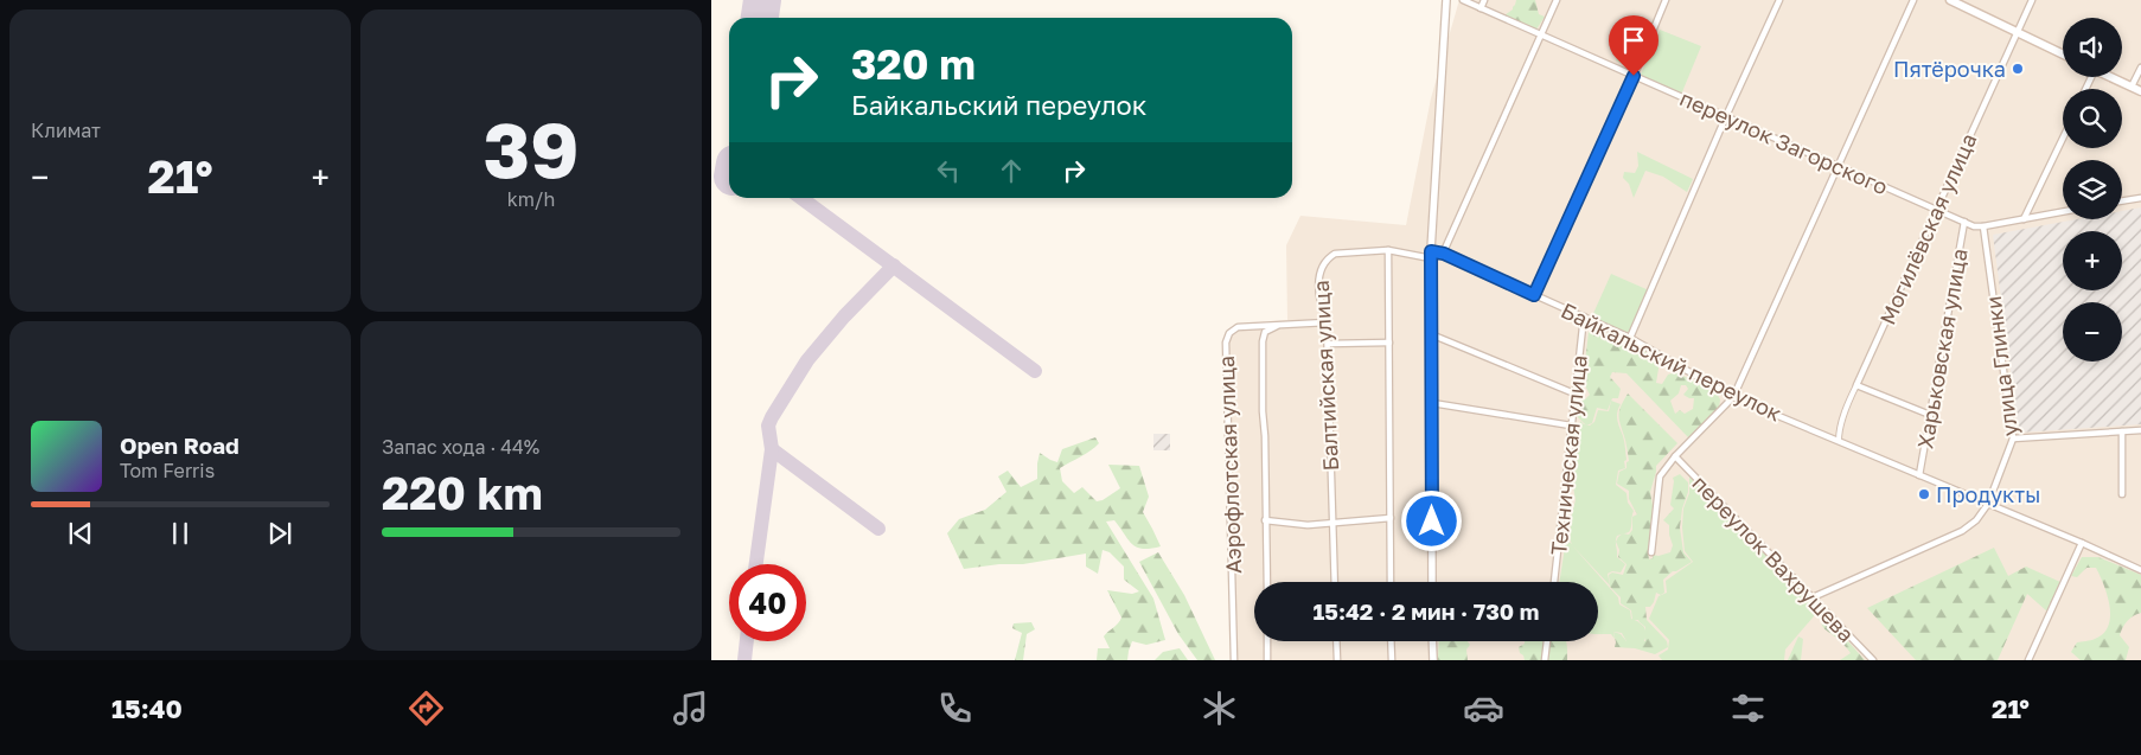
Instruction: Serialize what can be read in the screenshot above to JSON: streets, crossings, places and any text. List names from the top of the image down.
{
  "streets": {
    "street": [
      "переулок Загорского",
      "Могилёвская улица",
      "Харьковская улица",
      "Байкальский переулок",
      "улица Глинки",
      "Балтийская улица",
      "Техническая улица",
      "Аэрофлотская улица",
      "переулок Вахрушева"
    ]
  },
  "crossings": [
    ["переулок Загорского", "Могилёвская улица"],
    ["переулок Загорского", "Харьковская улица"],
    ["переулок Загорского", "улица Глинки"],
    ["Харьковская улица", "Байкальский переулок"],
    ["Байкальский переулок", "улица Глинки"],
    ["Байкальский переулок", "Техническая улица"],
    ["Балтийская улица", "Аэрофлотская улица"]
  ],
  "places": ["Пятёрочка", "Продукты"],
  "page": {
    "tile": [
      "Климат",
      ["39", "km/h"],
      ["Запас хода · 44%", "220 km"]
    ],
    "map_buttons": ["+", "−"],
    "turn": ["320 m", "Байкальский переулок"],
    "heat": ["−", "21°", "+"],
    "song": ["Open Road", "Tom Ferris"],
    "limit": "40",
    "trip": "15:42 · 2 мин · 730 m",
    "tabs": ["15:40", "21°"]
  }
}
